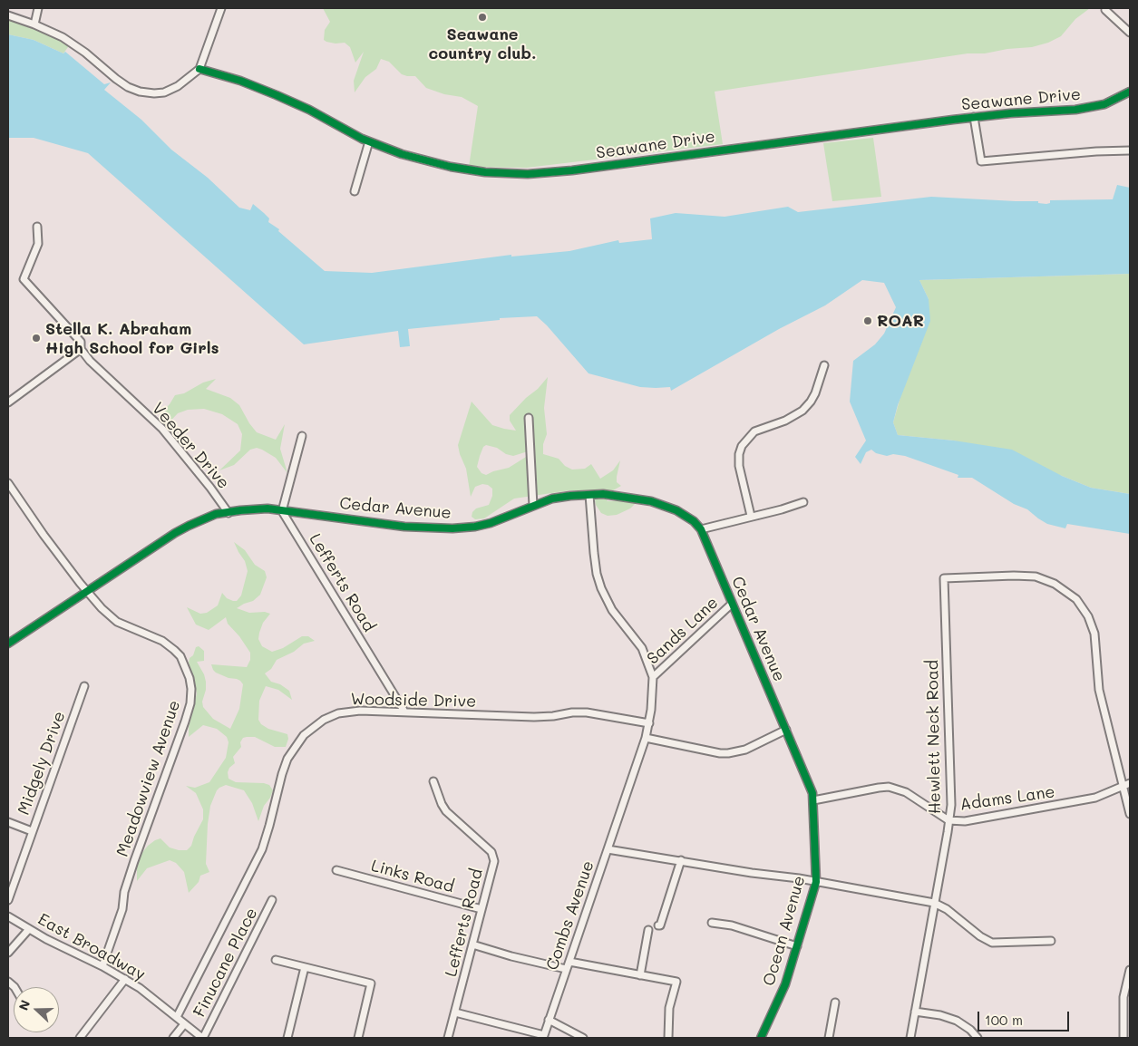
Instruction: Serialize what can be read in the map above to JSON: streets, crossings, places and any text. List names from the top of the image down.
{
  "streets": {
    "street": [
      "Seawane Drive",
      "Veeder Drive",
      "Cedar Avenue",
      "Lefferts Road",
      "Sands Lane",
      "Woodside Drive",
      "Hewlett Neck Road",
      "Midgely Drive",
      "Meadowview Avenue",
      "Adams Lane",
      "Links Road",
      "Combs Avenue",
      "Ocean Avenue",
      "East Broadway",
      "Finucane Place"
    ]
  },
  "crossings": [
    ["Veeder Drive", "Cedar Avenue"],
    ["Cedar Avenue", "Lefferts Road"],
    ["Cedar Avenue", "Sands Lane"],
    ["Cedar Avenue", "Meadowview Avenue"],
    ["Cedar Avenue", "Adams Lane"],
    ["Cedar Avenue", "Ocean Avenue"],
    ["Lefferts Road", "Woodside Drive"],
    ["Lefferts Road", "Links Road"],
    ["Sands Lane", "Combs Avenue"],
    ["Woodside Drive", "Combs Avenue"],
    ["Woodside Drive", "East Broadway"],
    ["Hewlett Neck Road", "Adams Lane"],
    ["Meadowview Avenue", "East Broadway"],
    ["Adams Lane", "Ocean Avenue"],
    ["East Broadway", "Finucane Place"]
  ],
  "places": ["Seawane country club.", "ROAR", "Stella K. Abraham High School for Girls"],
  "scale_bar": "100 m",
  "north": "left"
}
